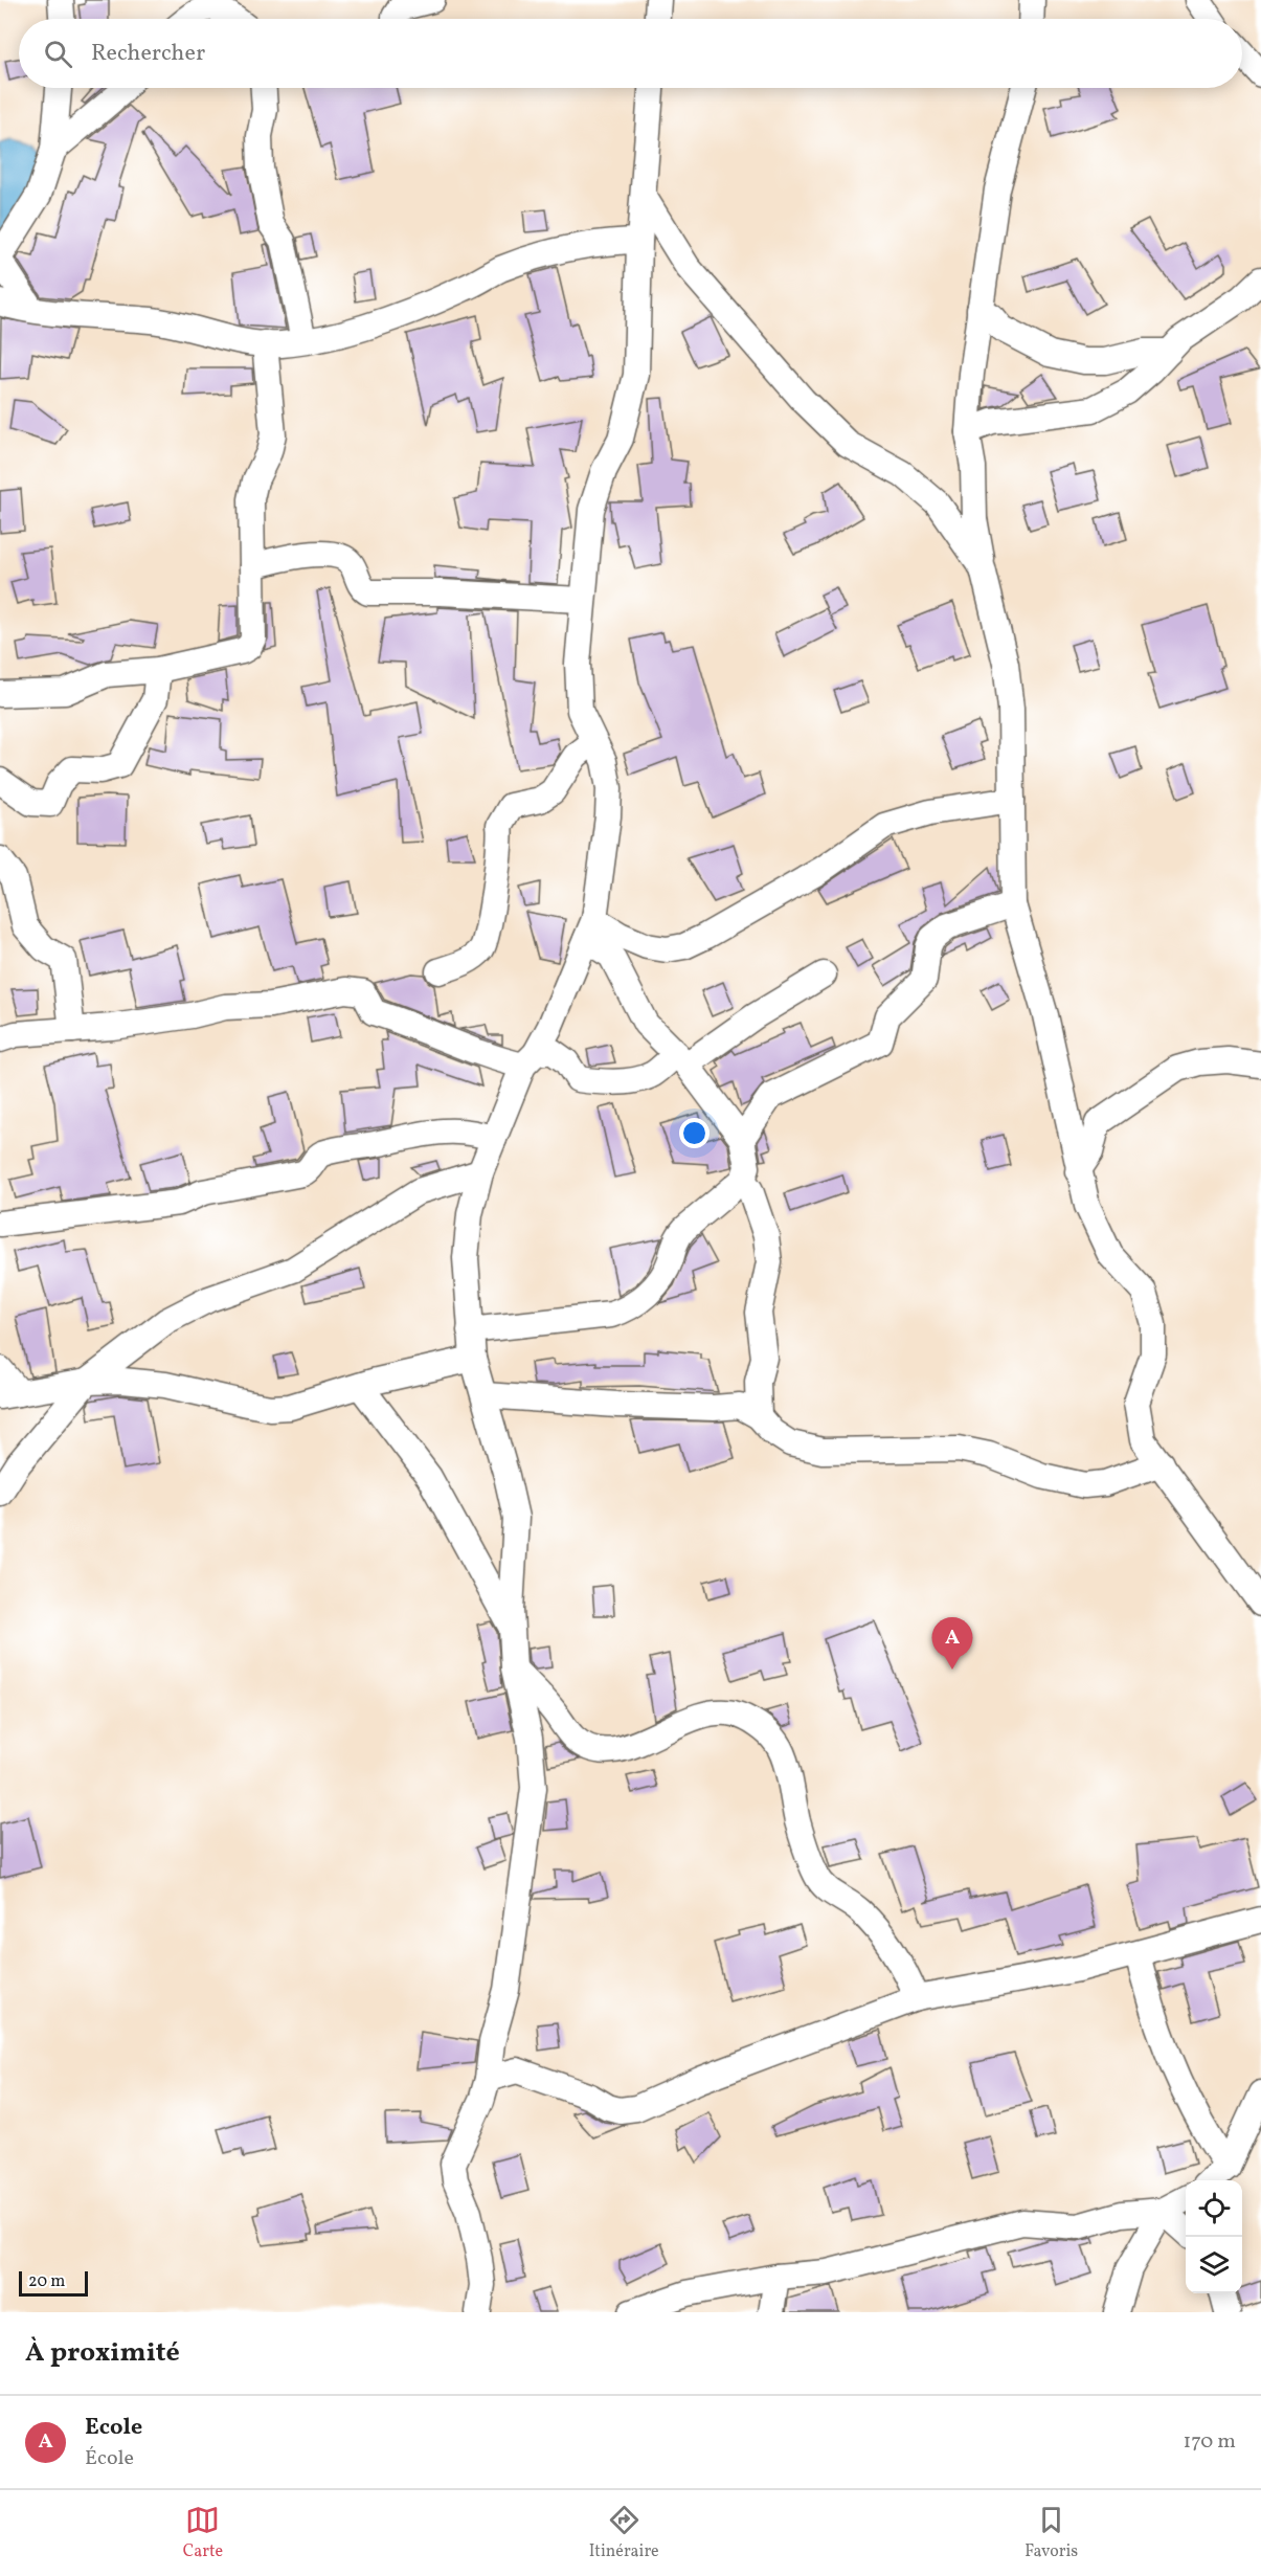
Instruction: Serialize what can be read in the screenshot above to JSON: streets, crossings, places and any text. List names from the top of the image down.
{
  "scale_bar": "20 m",
  "page": {
    "search": "Rechercher",
    "pins": "A",
    "scale": "20 m",
    "heading": "À proximité",
    "list": [
      {
        "mark": "A",
        "name": "Ecole",
        "note": "École",
        "value": "170 m"
      }
    ],
    "nav": ["Carte", "Itinéraire", "Favoris"]
  }
}
